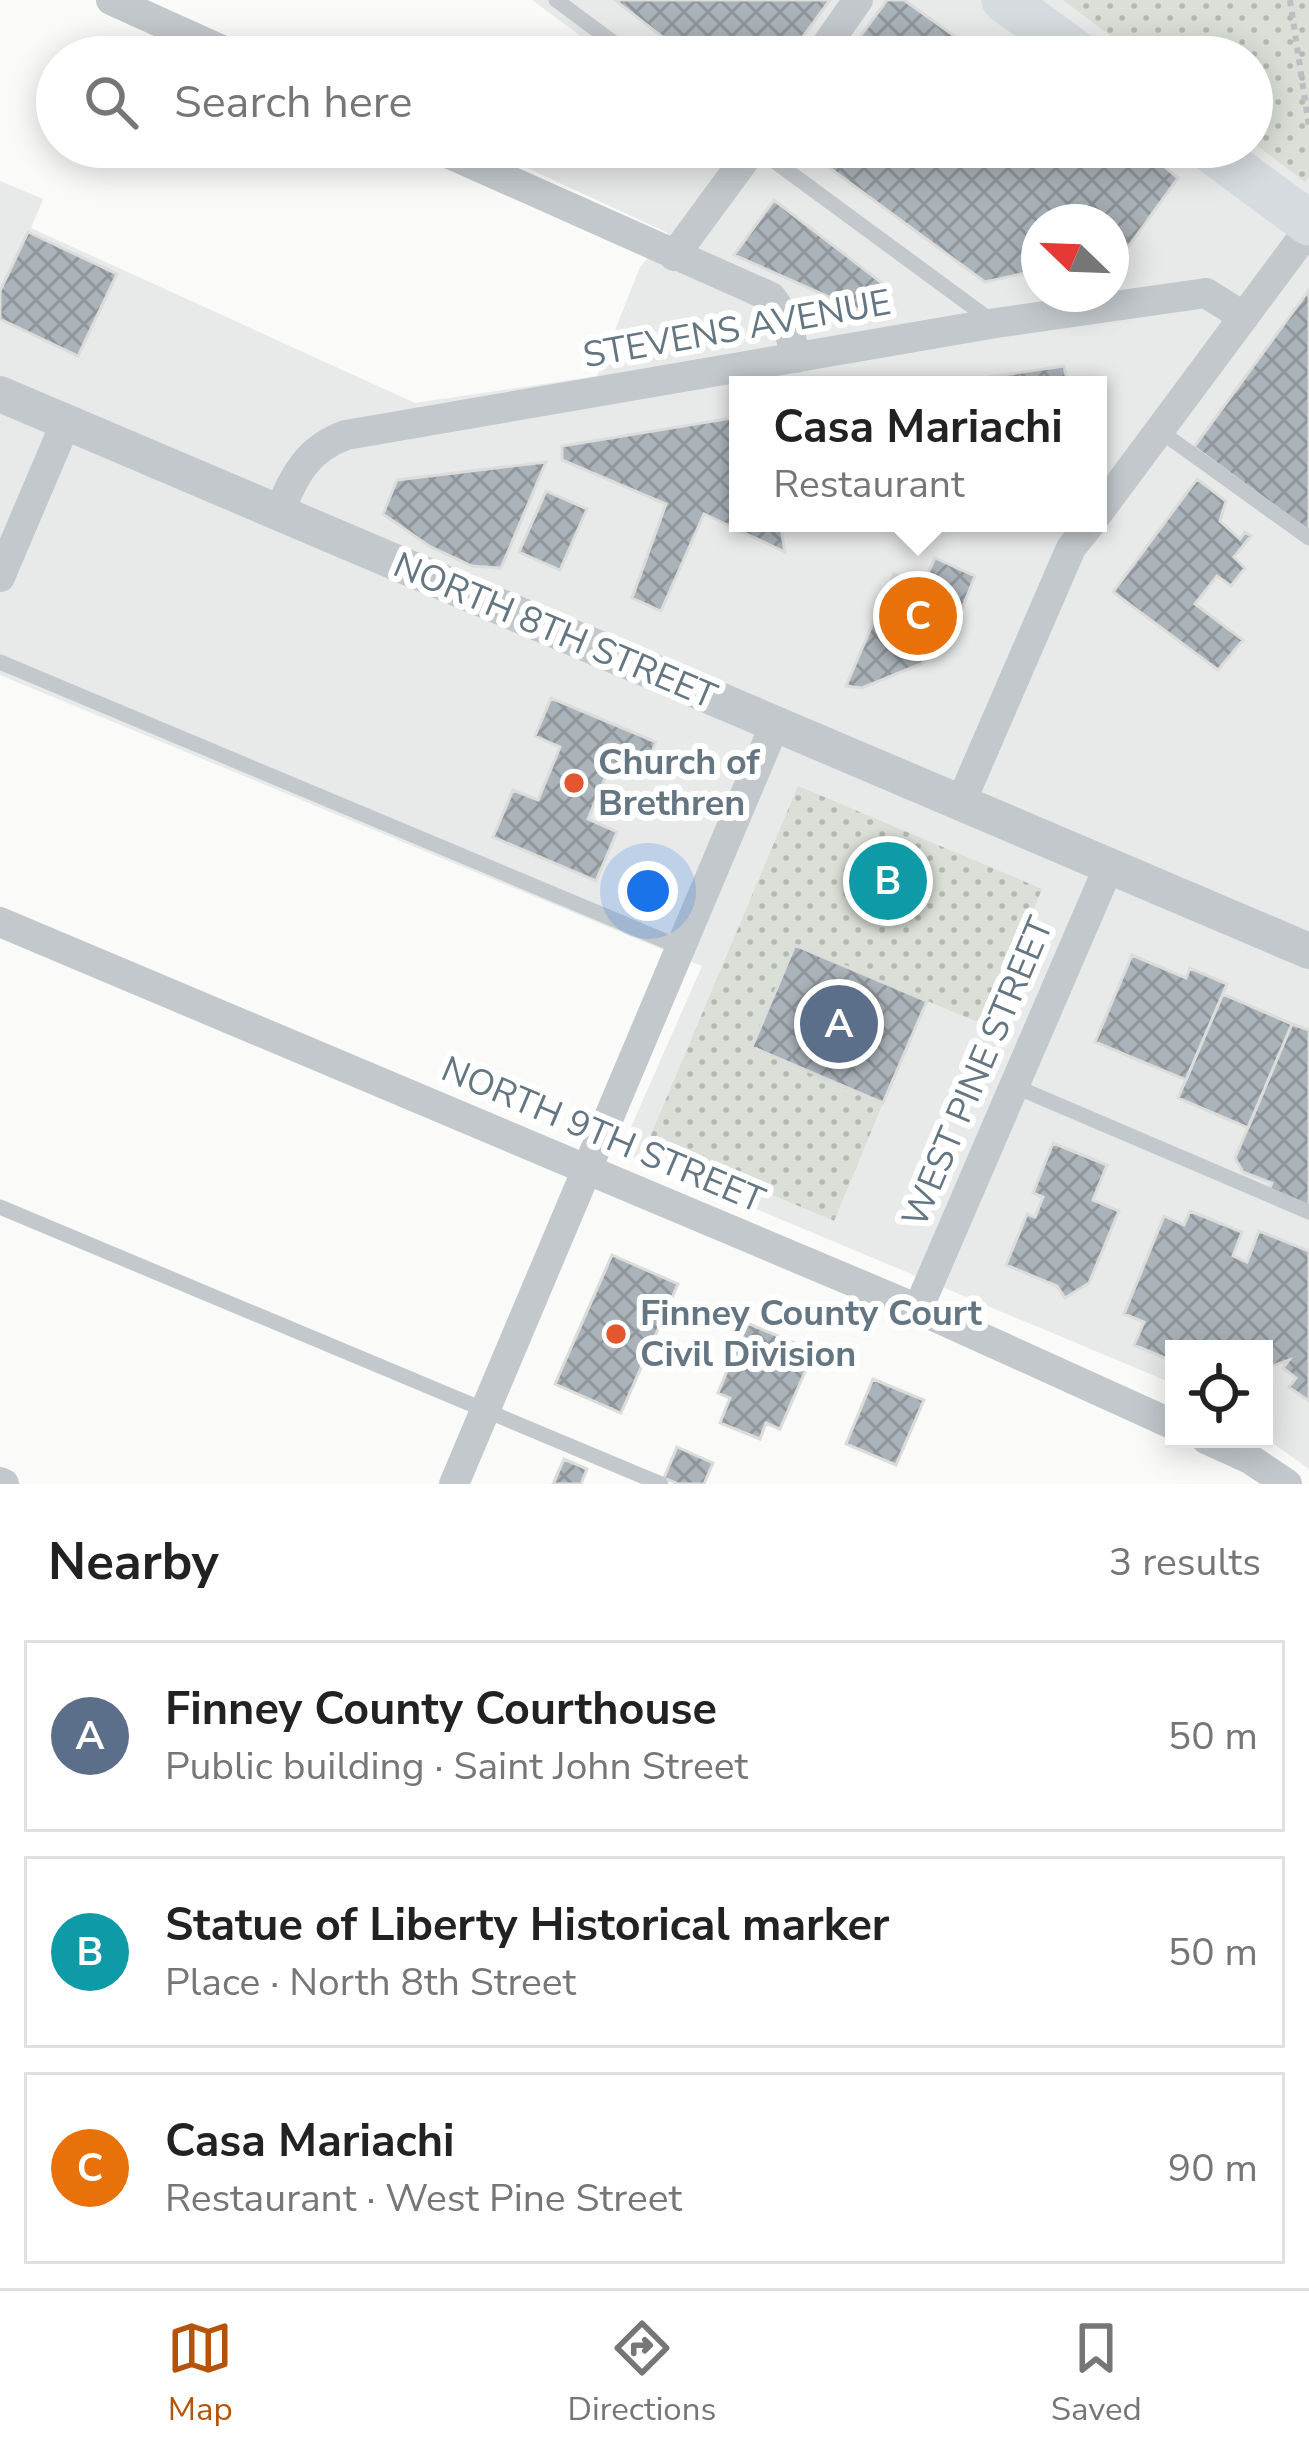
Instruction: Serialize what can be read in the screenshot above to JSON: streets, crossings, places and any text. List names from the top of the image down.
{
  "streets": {
    "street": [
      "STEVENS AVENUE",
      "NORTH 8TH STREET",
      "WEST PINE STREET",
      "NORTH 9TH STREET"
    ]
  },
  "crossings": [
    ["STEVENS AVENUE", "NORTH 8TH STREET"],
    ["NORTH 8TH STREET", "WEST PINE STREET"],
    ["WEST PINE STREET", "NORTH 9TH STREET"]
  ],
  "places": ["Church of Brethren", "Finney County Court Civil Division"],
  "north": "top left",
  "page": {
    "search": "Search here",
    "popup": ["Casa Mariachi", "Restaurant"],
    "pins": ["C", "B", "A"],
    "heading": ["Nearby", "3 results"],
    "list": [
      {
        "mark": "A",
        "name": "Finney County Courthouse",
        "note": "Public building · Saint John Street",
        "value": "50 m"
      },
      {
        "mark": "B",
        "name": "Statue of Liberty Historical marker",
        "note": "Place · North 8th Street",
        "value": "50 m"
      },
      {
        "mark": "C",
        "name": "Casa Mariachi",
        "note": "Restaurant · West Pine Street",
        "value": "90 m"
      }
    ],
    "nav": ["Map", "Directions", "Saved"]
  }
}
